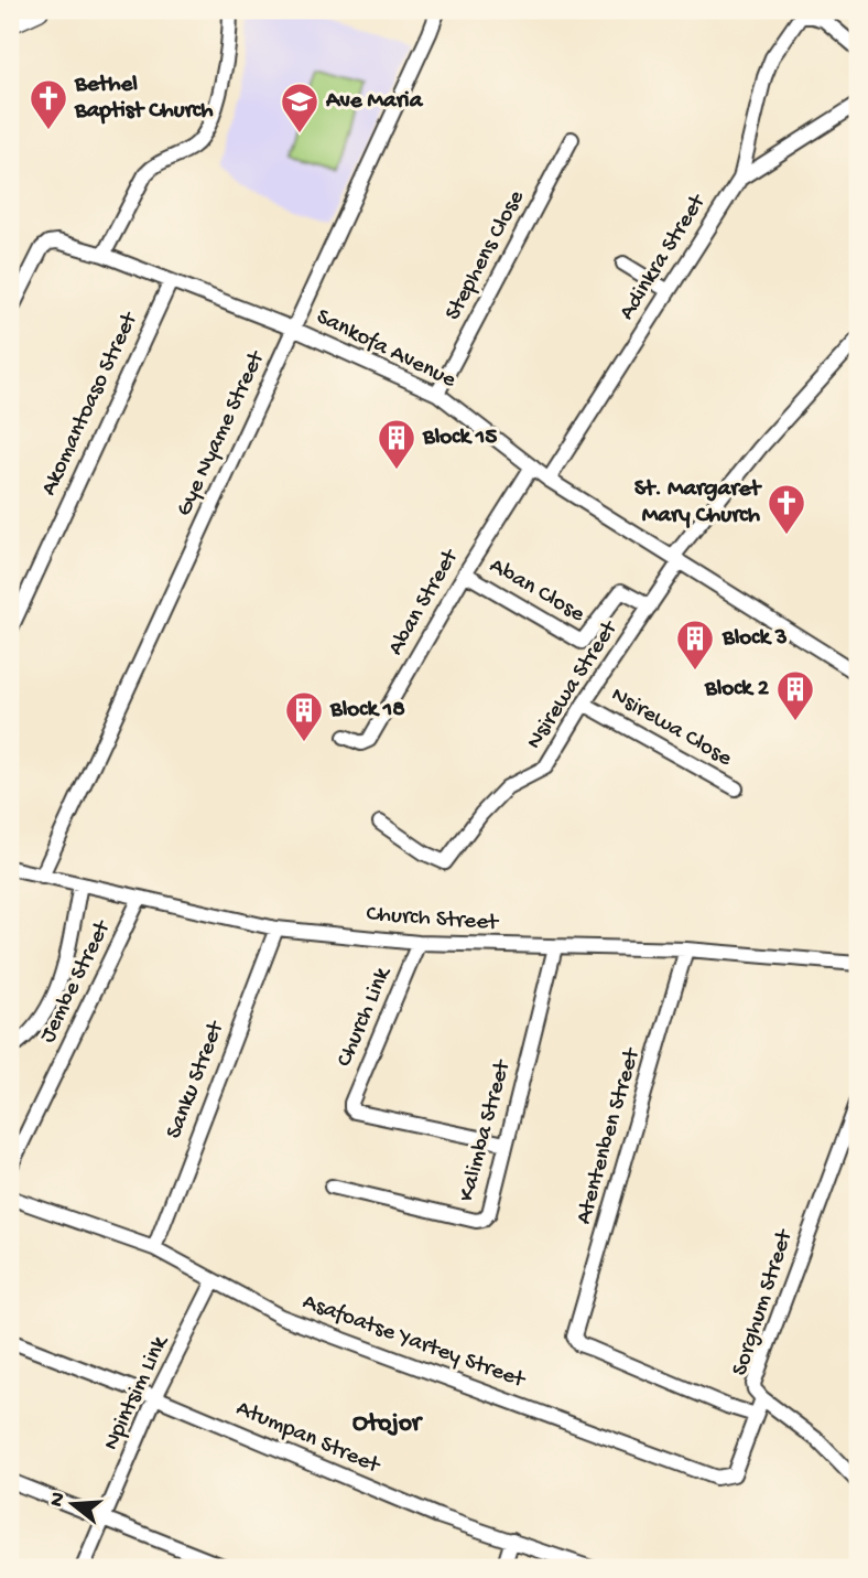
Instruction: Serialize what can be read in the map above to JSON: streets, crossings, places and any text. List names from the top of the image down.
{
  "streets": {
    "street": [
      "Stephens Close",
      "Adinkra Street",
      "Sankofa Avenue",
      "Akomantoaso Street",
      "Gye Nyame Street",
      "Aban Close",
      "Aban Street",
      "Nsirewa Street",
      "Nsirewa Close",
      "Church Street",
      "Jembe Street",
      "Church Link",
      "Sanku Street",
      "Kalimba Street",
      "Atentenben Street",
      "Sorghum Street",
      "Asafoatse Yartey Street",
      "Npintsim Link",
      "Atumpan Street"
    ]
  },
  "crossings": [
    ["Stephens Close", "Sankofa Avenue"],
    ["Adinkra Street", "Sankofa Avenue"],
    ["Sankofa Avenue", "Akomantoaso Street"],
    ["Sankofa Avenue", "Gye Nyame Street"],
    ["Sankofa Avenue", "Aban Street"],
    ["Sankofa Avenue", "Nsirewa Street"],
    ["Gye Nyame Street", "Church Street"],
    ["Aban Close", "Aban Street"],
    ["Aban Close", "Nsirewa Street"],
    ["Nsirewa Street", "Nsirewa Close"],
    ["Church Street", "Jembe Street"],
    ["Church Street", "Church Link"],
    ["Church Street", "Sanku Street"],
    ["Church Street", "Kalimba Street"],
    ["Church Street", "Atentenben Street"],
    ["Church Link", "Kalimba Street"],
    ["Sanku Street", "Asafoatse Yartey Street"],
    ["Atentenben Street", "Asafoatse Yartey Street"],
    ["Sorghum Street", "Asafoatse Yartey Street"],
    ["Asafoatse Yartey Street", "Npintsim Link"],
    ["Npintsim Link", "Atumpan Street"]
  ],
  "districts": ["Otojor"],
  "places": {
    "church": ["Bethel Baptist Church", "St. Margaret Mary Church"],
    "school or university": ["Ave Maria"],
    "building": [
      "Block 15",
      "Block 3",
      "Block 2",
      "Block 18"
    ]
  },
  "north": "left"
}
